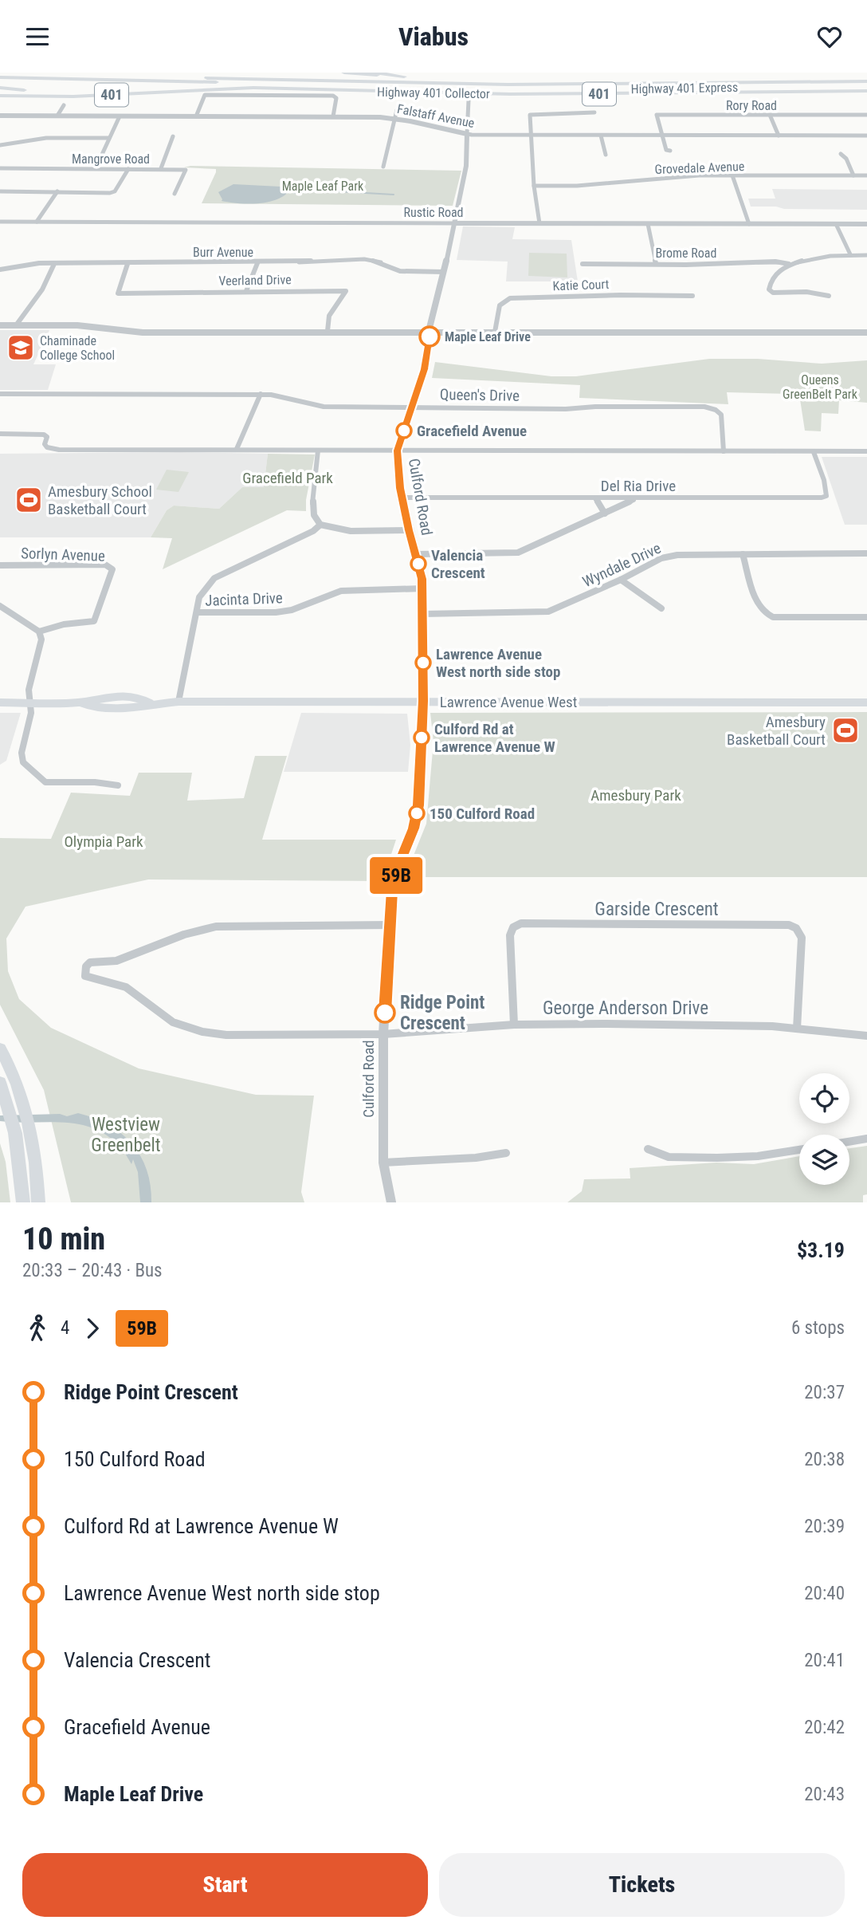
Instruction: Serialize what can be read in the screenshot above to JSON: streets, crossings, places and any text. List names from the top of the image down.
{
  "streets": {
    "highway": ["Highway 401 Express", "Highway 401 Collector", "401"],
    "main road": ["Lawrence Avenue West"],
    "street": [
      "Rory Road",
      "Falstaff Avenue",
      "Mangrove Road",
      "Grovedale Avenue",
      "Rustic Road",
      "Burr Avenue",
      "Brome Road",
      "Veerland Drive",
      "Katie Court",
      "Queen's Drive",
      "Del Ria Drive",
      "Culford Road",
      "Sorlyn Avenue",
      "Wyndale Drive",
      "Jacinta Drive",
      "Garside Crescent",
      "George Anderson Drive"
    ]
  },
  "crossings": [
    ["Highway 401 Express", "Highway 401 Collector"],
    ["Rory Road", "Falstaff Avenue"],
    ["Falstaff Avenue", "Culford Road"],
    ["Rustic Road", "Culford Road"],
    ["Burr Avenue", "Veerland Drive"],
    ["Burr Avenue", "Culford Road"],
    ["Queen's Drive", "Culford Road"],
    ["Del Ria Drive", "Culford Road"],
    ["Culford Road", "Wyndale Drive"],
    ["Culford Road", "Jacinta Drive"],
    ["Culford Road", "Lawrence Avenue West"],
    ["Culford Road", "George Anderson Drive"],
    ["Garside Crescent", "George Anderson Drive"]
  ],
  "parks": [
    "Maple Leaf Park",
    "Queens GreenBelt Park",
    "Gracefield Park",
    "Amesbury Park",
    "Olympia Park",
    "Westview Greenbelt"
  ],
  "places": {
    "other": [
      "Maple Leaf Drive",
      "Gracefield Avenue",
      "Valencia Crescent",
      "Lawrence Avenue West north side stop",
      "Culford Rd at Lawrence Avenue W",
      "150 Culford Road",
      "Ridge Point Crescent"
    ],
    "school or university": ["Chaminade College School"],
    "sports": ["Amesbury School Basketball Court", "Amesbury Basketball Court"]
  },
  "lines": ["bus line 59B"],
  "page": {
    "header": "Viabus",
    "on_map": "59B",
    "heading": ["10 min", "20:33 – 20:43 · Bus", "$3.19"],
    "legs": ["4", "59B", "6 stops"],
    "list": [
      {
        "name": "Ridge Point Crescent",
        "value": "20:37"
      },
      {
        "name": "150 Culford Road",
        "value": "20:38"
      },
      {
        "name": "Culford Rd at Lawrence Avenue W",
        "value": "20:39"
      },
      {
        "name": "Lawrence Avenue West north side stop",
        "value": "20:40"
      },
      {
        "name": "Valencia Crescent",
        "value": "20:41"
      },
      {
        "name": "Gracefield Avenue",
        "value": "20:42"
      },
      {
        "name": "Maple Leaf Drive",
        "value": "20:43"
      }
    ],
    "buttons": ["Start", "Tickets"]
  }
}
